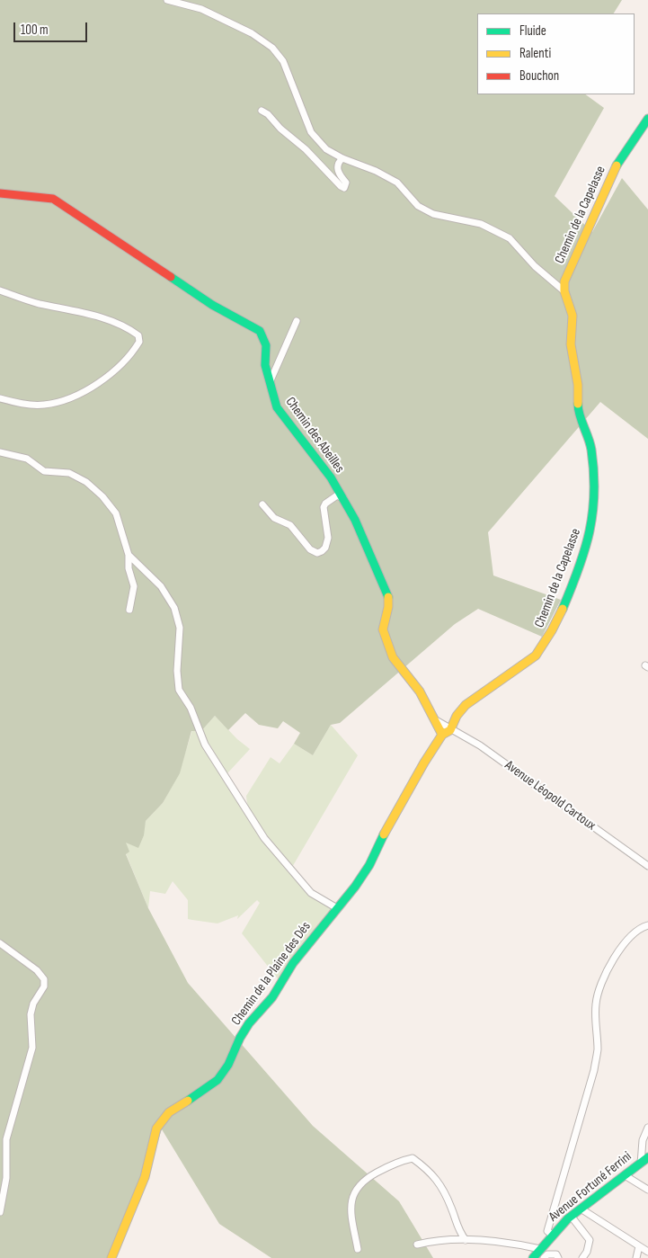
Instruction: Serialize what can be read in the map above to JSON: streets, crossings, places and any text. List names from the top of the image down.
{
  "streets": {
    "street": [
      "Chemin de la Capelasse",
      "Chemin des Abeilles",
      "Avenue Léopold Cartoux",
      "Chemin de la Plaine des Dés",
      "Avenue Fortuné Ferrini"
    ]
  },
  "crossings": [
    ["Chemin de la Capelasse", "Chemin des Abeilles"],
    ["Chemin de la Capelasse", "Avenue Léopold Cartoux"],
    ["Chemin des Abeilles", "Avenue Léopold Cartoux"],
    ["Chemin des Abeilles", "Chemin de la Plaine des Dés"]
  ],
  "legend": ["Fluide", "Ralenti", "Bouchon"],
  "scale_bar": "100 m"
}
